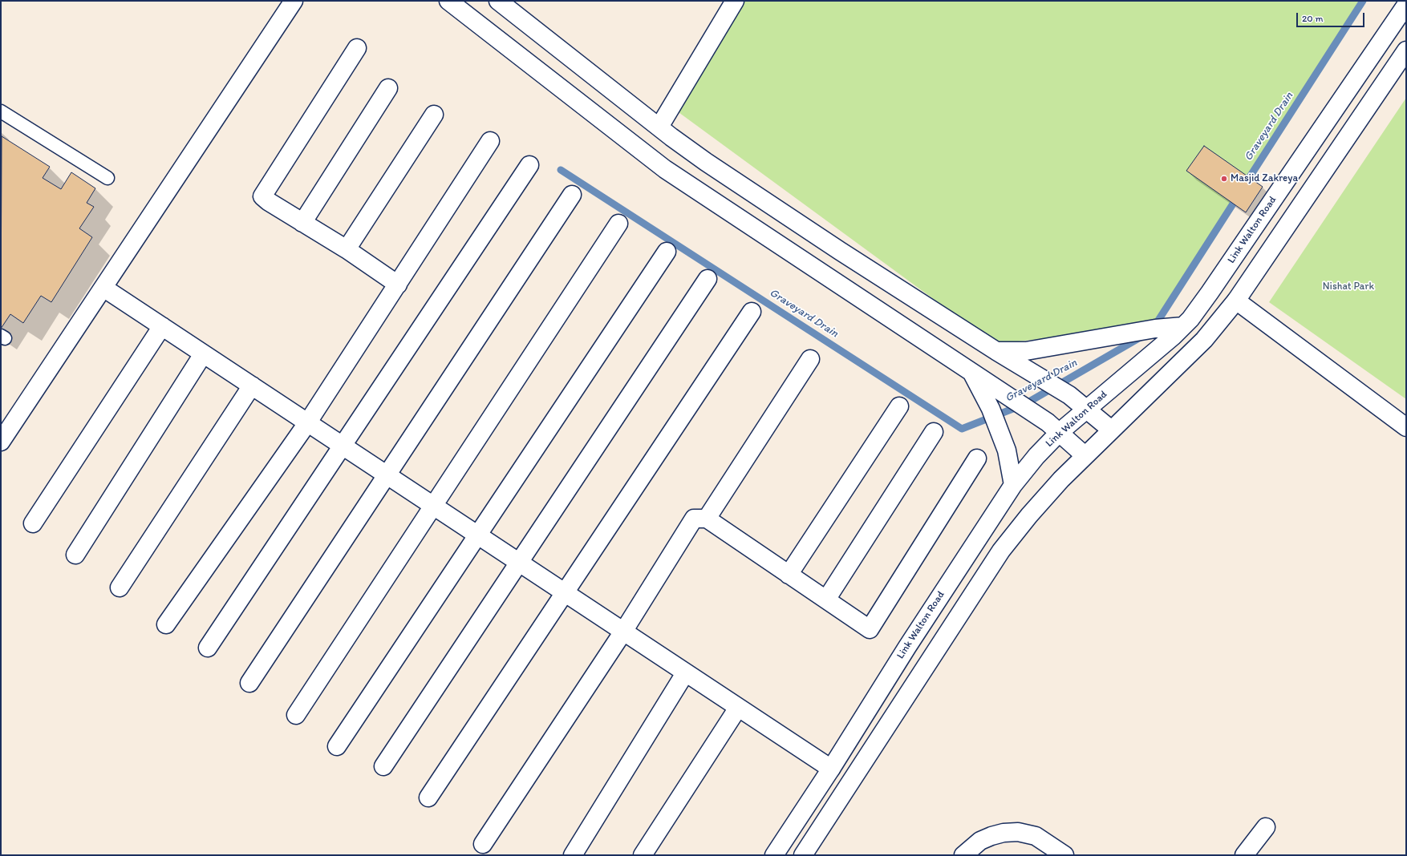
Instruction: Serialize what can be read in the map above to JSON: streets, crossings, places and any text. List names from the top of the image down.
{
  "streets": {
    "street": ["Link Walton Road"]
  },
  "water": ["Graveyard Drain"],
  "parks": ["Nishat Park"],
  "places": ["Masjid Zakreya"],
  "scale_bar": "20 m"
}
